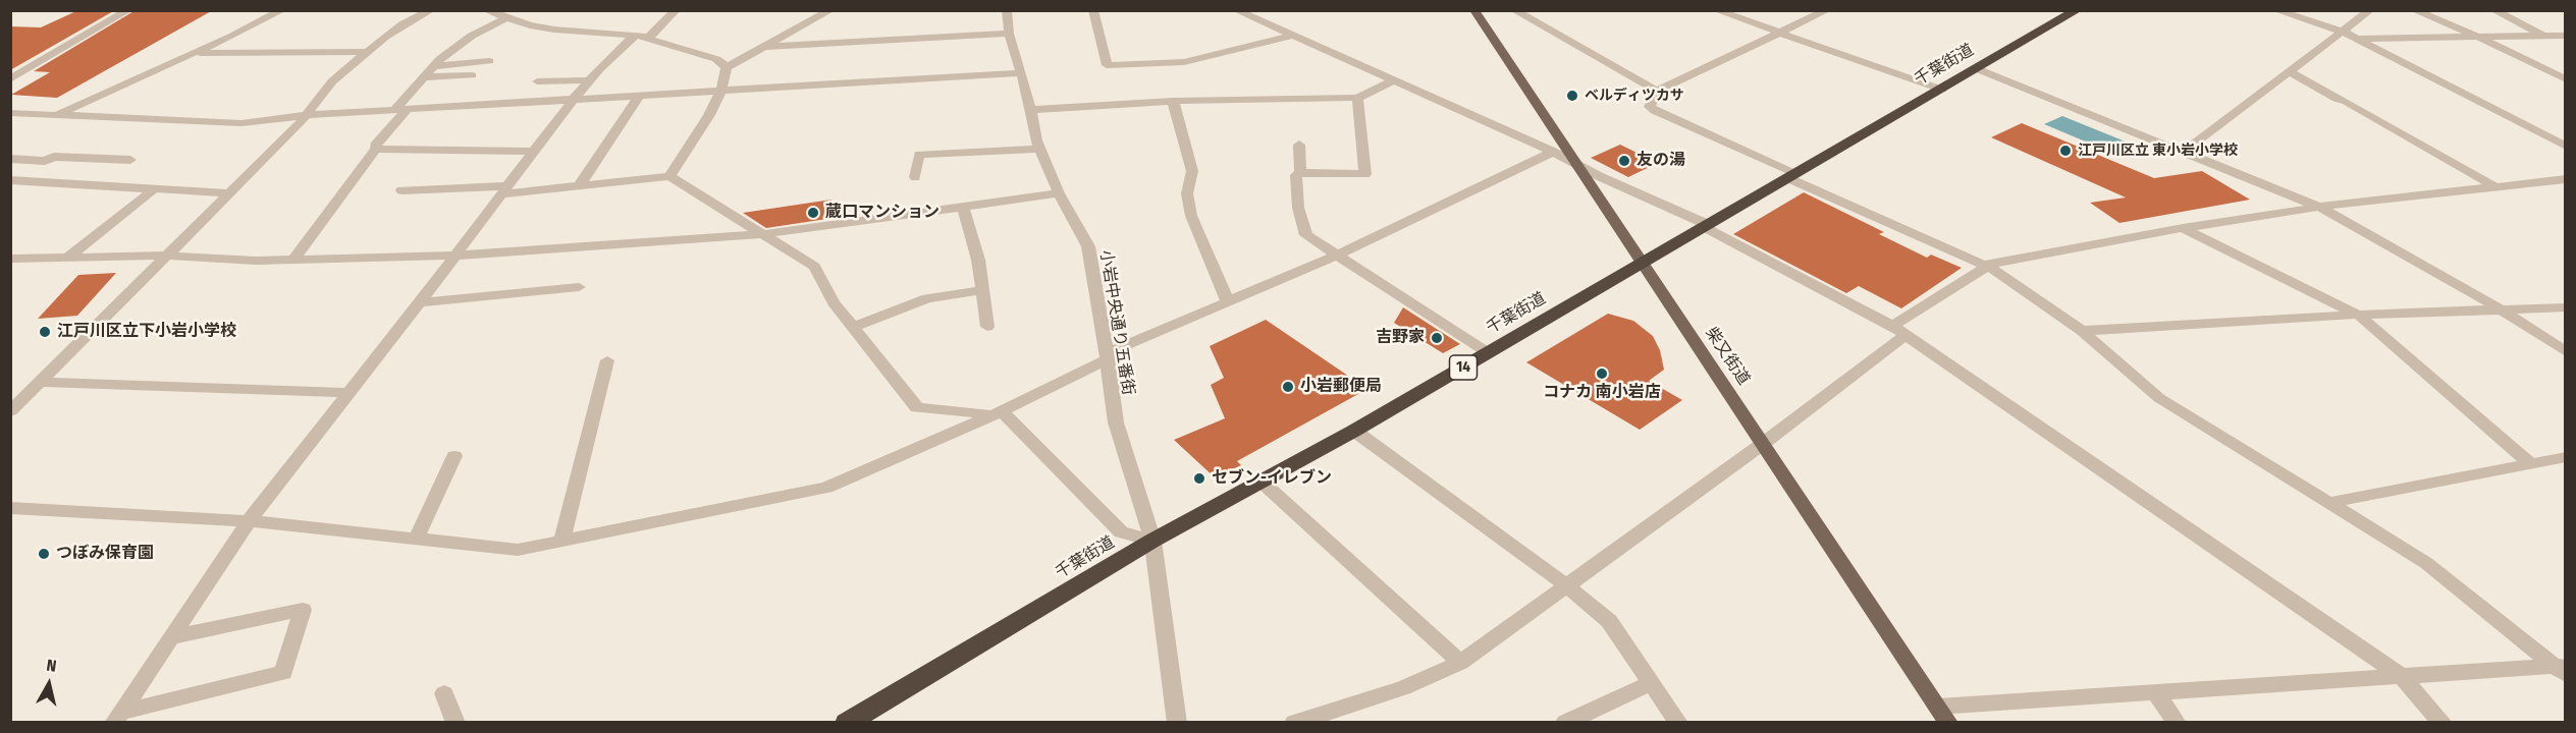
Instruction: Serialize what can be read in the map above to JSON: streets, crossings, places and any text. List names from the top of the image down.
{
  "streets": {
    "highway": ["千葉街道", "14"],
    "main road": ["柴又街道"],
    "street": ["小岩中央通り五番街"]
  },
  "crossings": [
    ["千葉街道", "小岩中央通り五番街"],
    ["千葉街道", "柴又街道"]
  ],
  "places": [
    "ベルディツカサ",
    "江戸川区立 東小岩小学校",
    "友の湯",
    "蔵口マンション",
    "江戸川区立下小岩小学校",
    "吉野家",
    "コナカ 南小岩店",
    "小岩郵便局",
    "セブン-イレブン",
    "つぼみ保育園"
  ],
  "north": "top"
}
